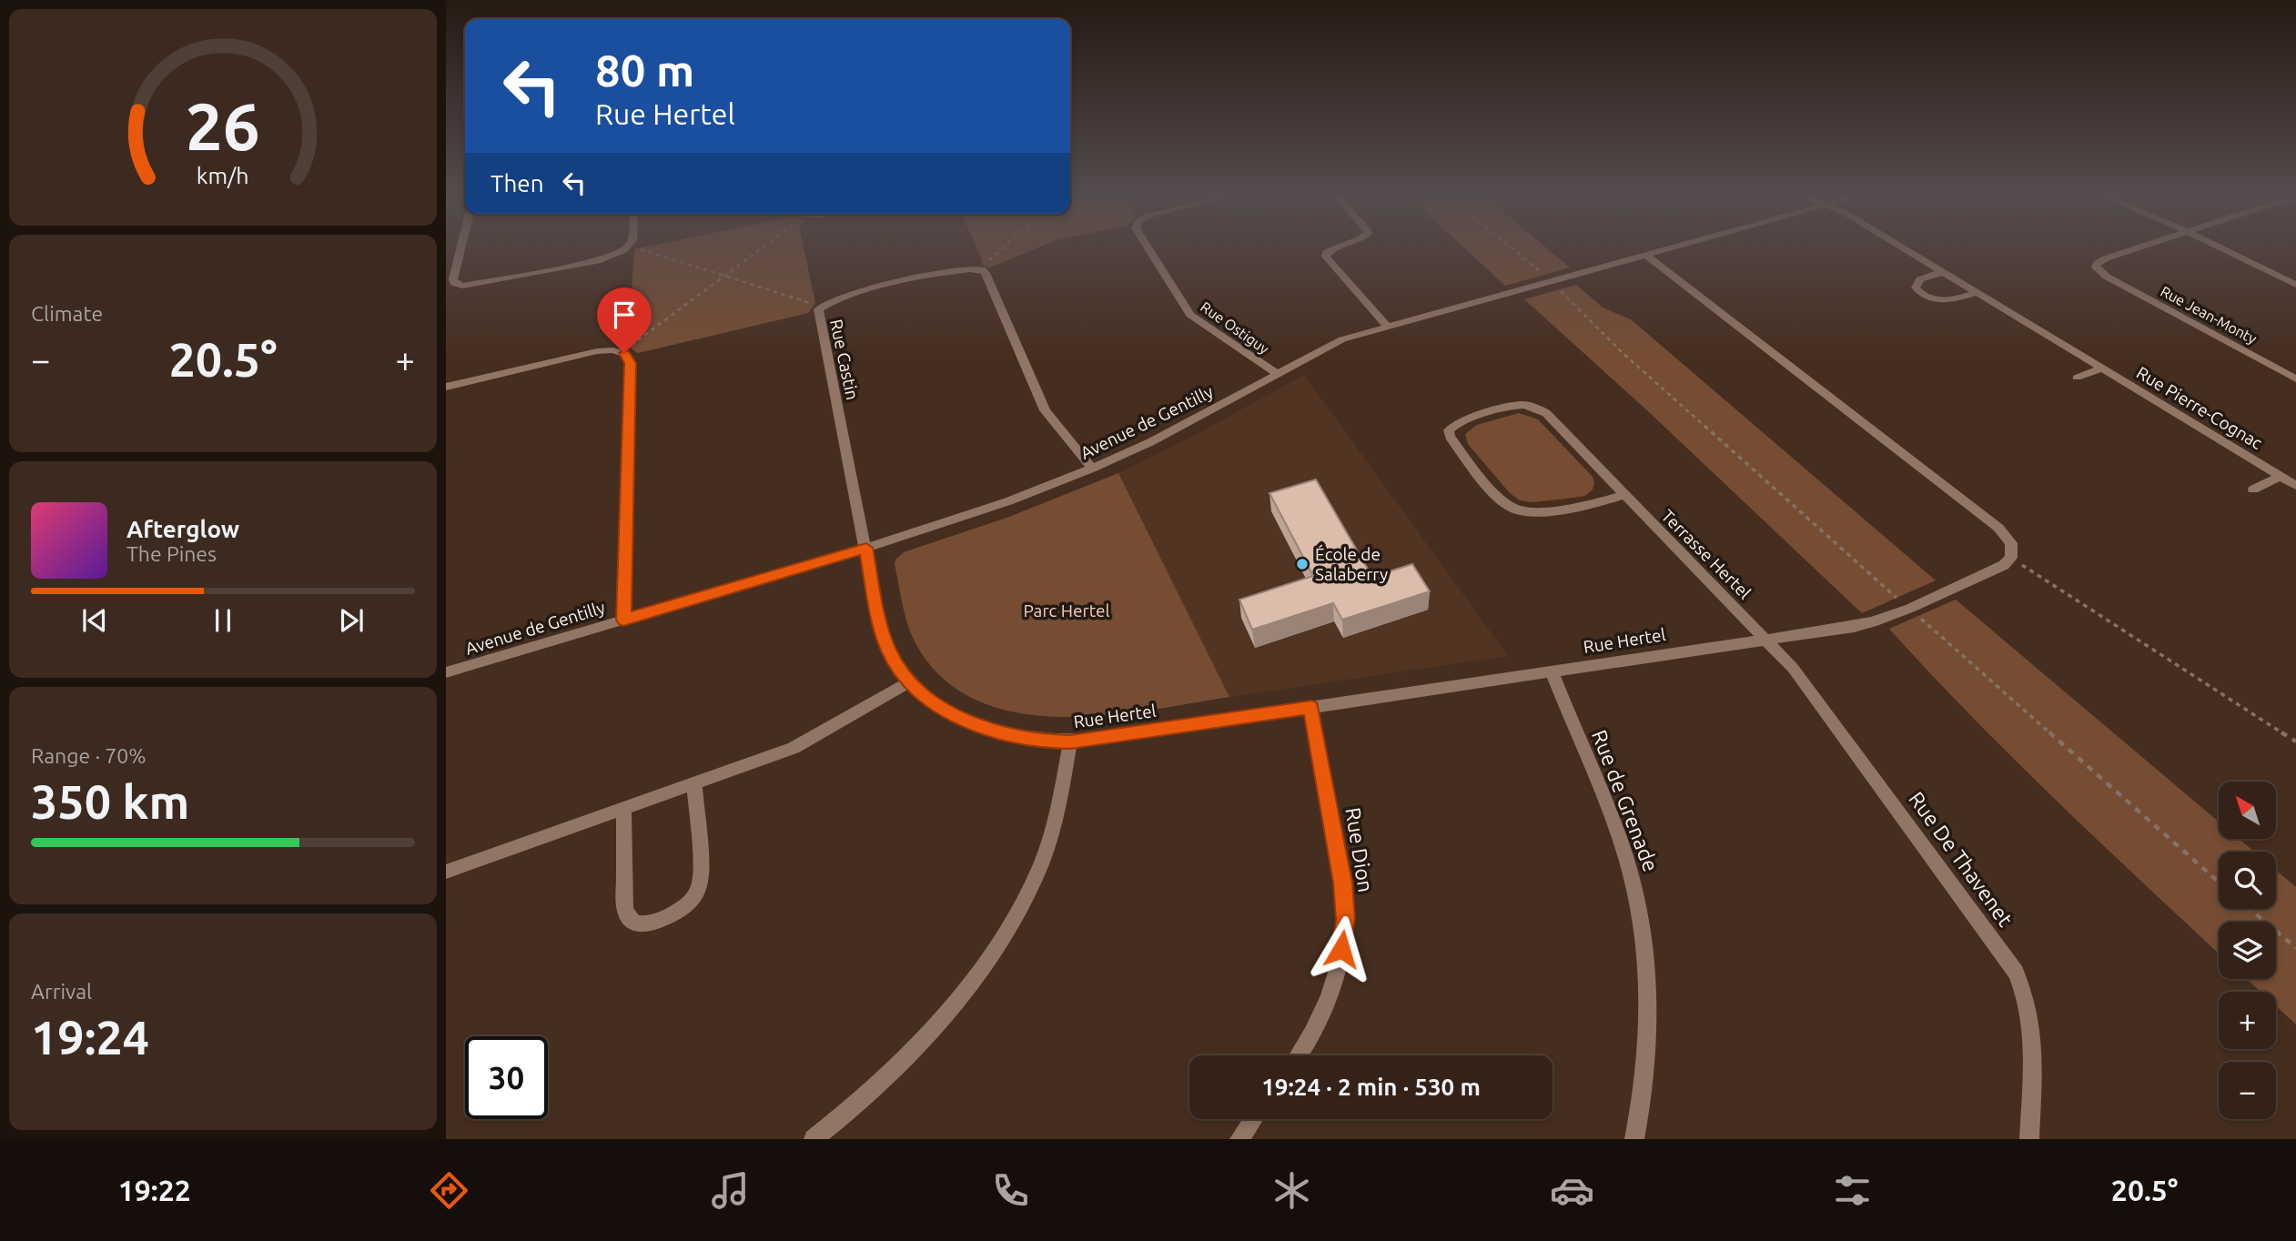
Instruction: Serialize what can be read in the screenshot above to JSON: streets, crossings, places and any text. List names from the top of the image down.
{
  "streets": {
    "street": [
      "Rue Jean-Monty",
      "Rue Ostiguy",
      "Rue Castin",
      "Rue Pierre-Cognac",
      "Avenue de Gentilly",
      "Terrasse Hertel",
      "Rue Hertel",
      "Rue de Grenade",
      "Rue Dion",
      "Rue De Thavenet"
    ]
  },
  "crossings": [
    ["Rue Ostiguy", "Avenue de Gentilly"],
    ["Rue Castin", "Avenue de Gentilly"],
    ["Rue Castin", "Rue Hertel"],
    ["Avenue de Gentilly", "Rue Hertel"],
    ["Terrasse Hertel", "Rue Hertel"],
    ["Terrasse Hertel", "Rue De Thavenet"],
    ["Rue Hertel", "Rue de Grenade"],
    ["Rue Hertel", "Rue Dion"],
    ["Rue Hertel", "Rue De Thavenet"]
  ],
  "parks": ["Parc Hertel"],
  "places": ["École de Salaberry"],
  "north": "top left",
  "page": {
    "turn": ["80 m", "Rue Hertel"],
    "then": "Then",
    "tile": [
      "Climate",
      ["Range · 70%", "350 km"],
      ["Arrival", "19:24"]
    ],
    "heat": ["−", "20.5°", "+"],
    "song": ["Afterglow", "The Pines"],
    "map_buttons": ["+", "−"],
    "limit": "30",
    "trip": "19:24 · 2 min · 530 m",
    "tabs": ["19:22", "20.5°"],
    "gauge": ["26", "km/h"]
  }
}
